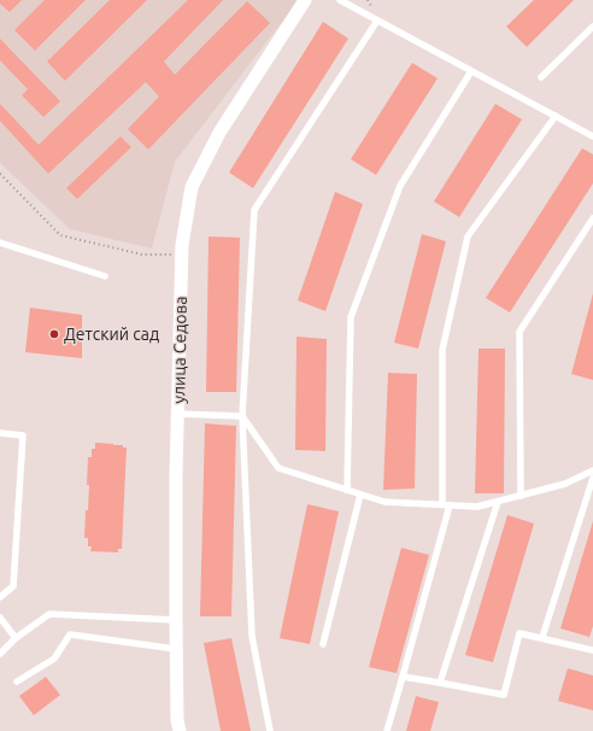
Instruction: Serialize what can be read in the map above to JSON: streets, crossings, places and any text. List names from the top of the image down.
{
  "streets": {
    "street": ["улица Седова"]
  },
  "places": ["Детский сад"]
}
